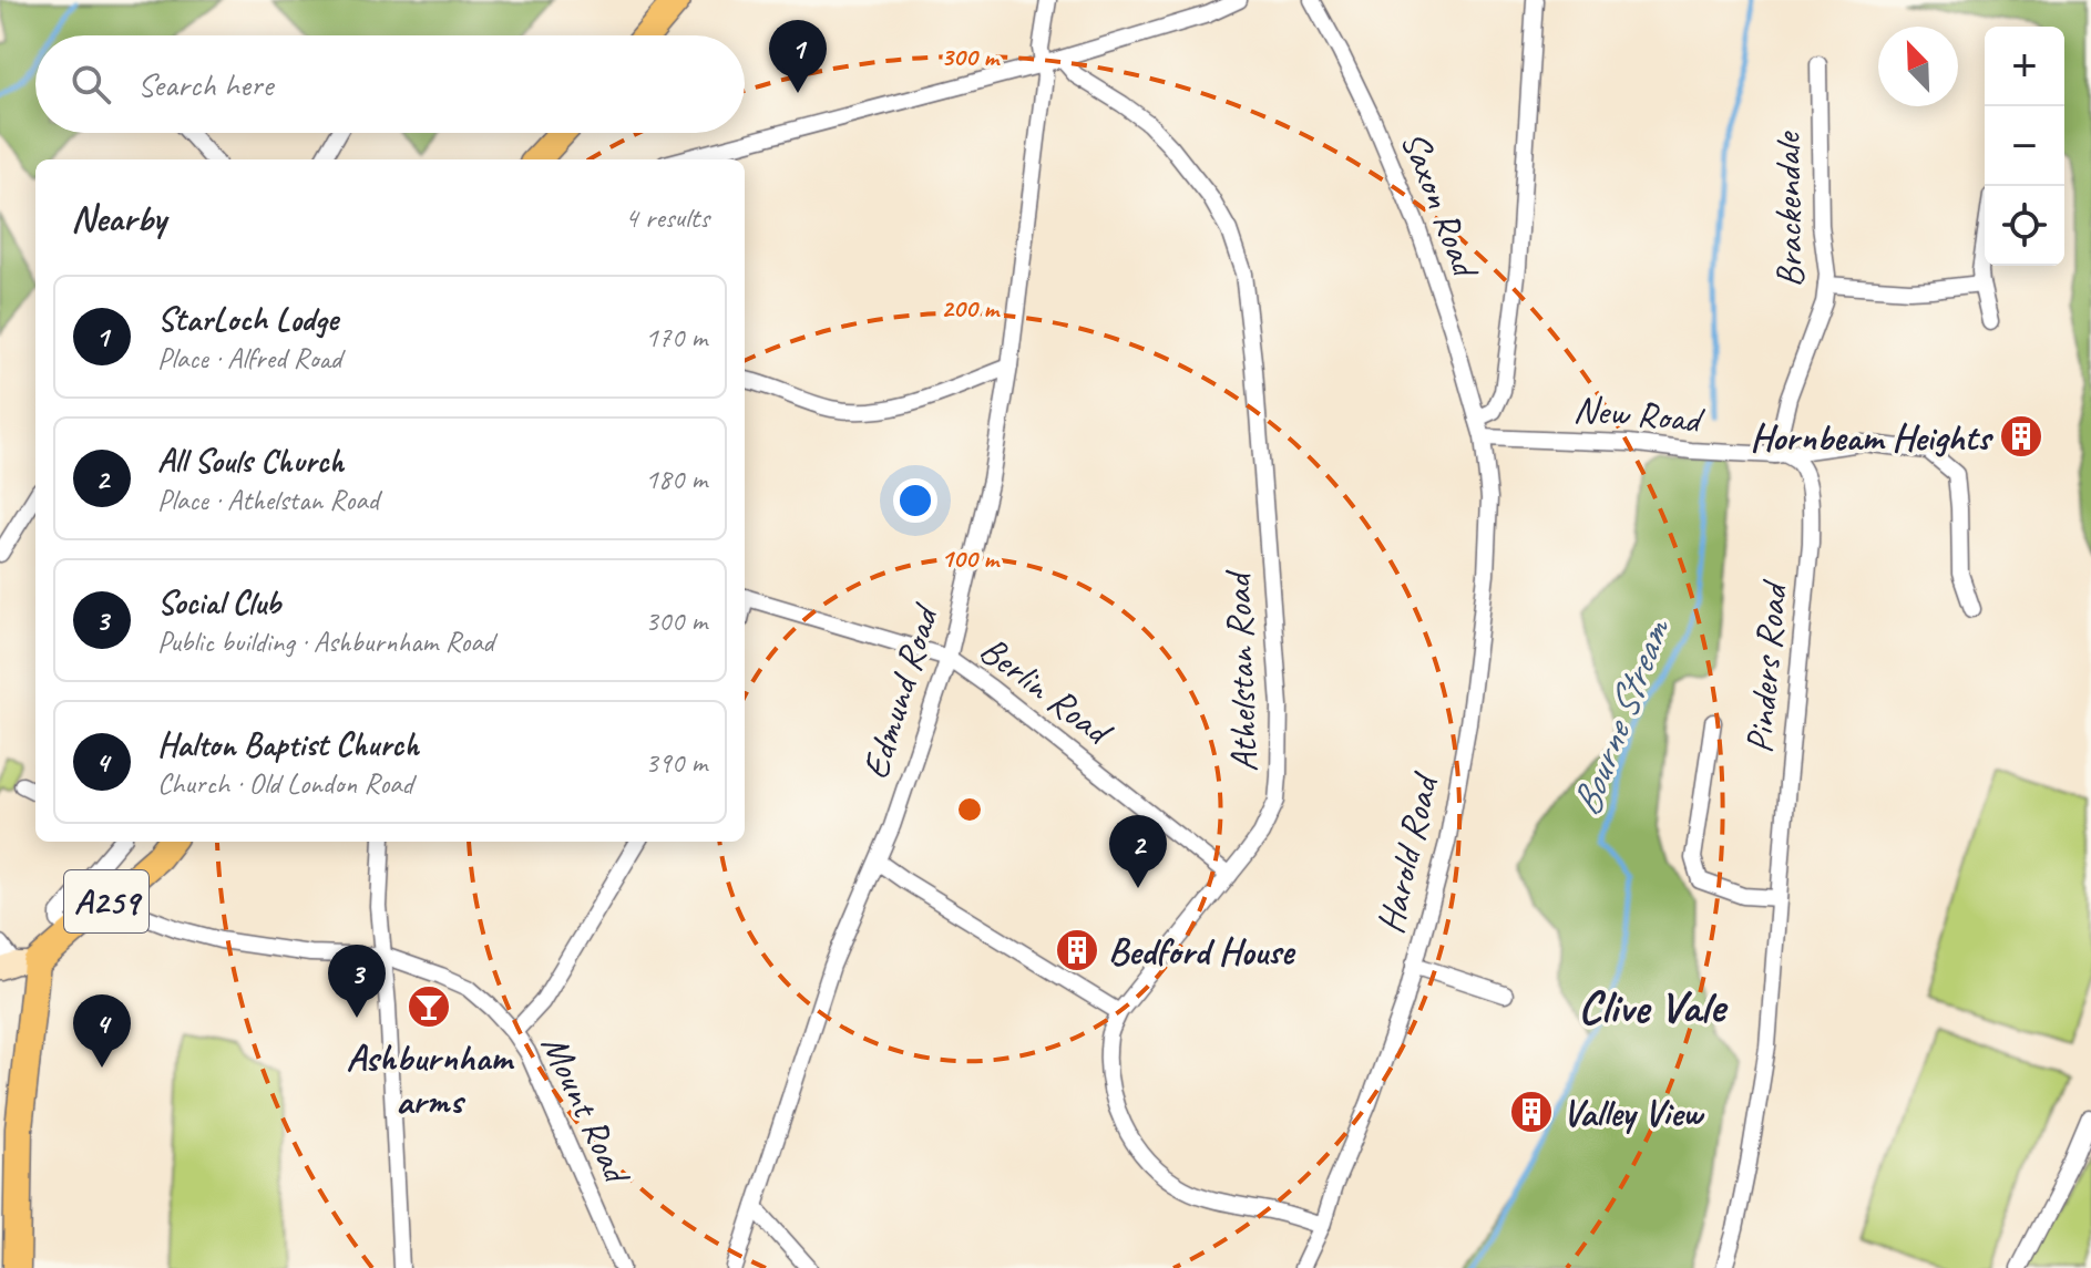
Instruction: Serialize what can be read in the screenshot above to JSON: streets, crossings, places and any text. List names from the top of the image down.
{
  "streets": {
    "highway": ["A259"],
    "street": [
      "Saxon Road",
      "Brackendale",
      "New Road",
      "Pinders Road",
      "Athelstan Road",
      "Berlin Road",
      "Edmund Road",
      "Harold Road",
      "Mount Road"
    ]
  },
  "crossings": [
    ["Saxon Road", "New Road"],
    ["Saxon Road", "Harold Road"],
    ["Brackendale", "New Road"],
    ["Brackendale", "Pinders Road"],
    ["New Road", "Pinders Road"],
    ["New Road", "Harold Road"],
    ["Athelstan Road", "Berlin Road"],
    ["Athelstan Road", "Harold Road"],
    ["Berlin Road", "Edmund Road"],
    ["A259", "Mount Road"]
  ],
  "districts": ["Clive Vale"],
  "water": ["Bourne Stream"],
  "places": {
    "building": ["Hornbeam Heights", "Bedford House", "Valley View"],
    "bar": ["Ashburnham arms"]
  },
  "north": "top left",
  "page": {
    "pins": [
      "1",
      "2",
      "3",
      "4"
    ],
    "map_buttons": ["+", "−"],
    "search": "Search here",
    "heading": ["Nearby", "4 results"],
    "list": [
      {
        "mark": "1",
        "name": "StarLoch Lodge",
        "note": "Place · Alfred Road",
        "value": "170 m"
      },
      {
        "mark": "2",
        "name": "All Souls Church",
        "note": "Place · Athelstan Road",
        "value": "180 m"
      },
      {
        "mark": "3",
        "name": "Social Club",
        "note": "Public building · Ashburnham Road",
        "value": "300 m"
      },
      {
        "mark": "4",
        "name": "Halton Baptist Church",
        "note": "Church · Old London Road",
        "value": "390 m"
      }
    ]
  },
  "rings": ["300 m", "200 m", "100 m"]
}
